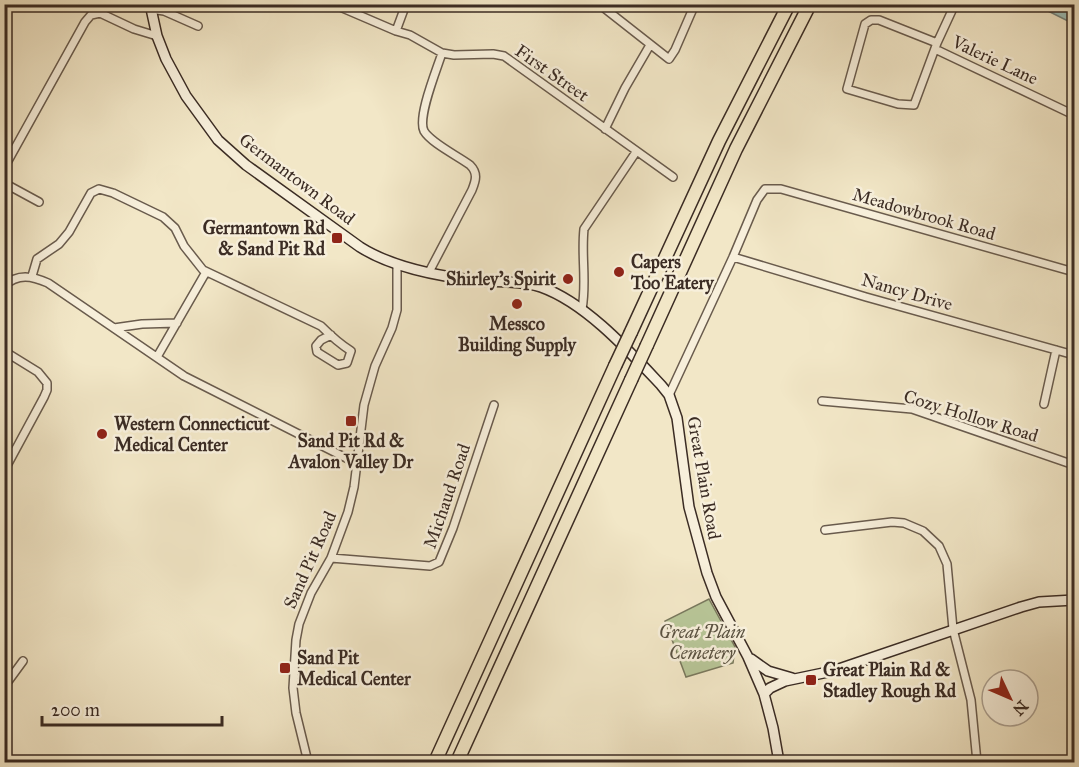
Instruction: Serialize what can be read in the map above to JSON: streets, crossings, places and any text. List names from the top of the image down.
{
  "streets": {
    "main road": ["Germantown Road", "Great Plain Road"],
    "street": [
      "Valerie Lane",
      "First Street",
      "Meadowbrook Road",
      "Nancy Drive",
      "Cozy Hollow Road",
      "Michaud Road",
      "Sand Pit Road"
    ]
  },
  "crossings": [
    ["Germantown Road", "Great Plain Road"],
    ["Germantown Road", "Sand Pit Road"],
    ["Meadowbrook Road", "Nancy Drive"],
    ["Great Plain Road", "Sand Pit Road"],
    ["Michaud Road", "Sand Pit Road"]
  ],
  "parks": ["Great Plain Cemetery"],
  "places": {
    "transit": [
      "Germantown Rd & Sand Pit Rd",
      "Sand Pit Rd & Avalon Valley Dr",
      "Sand Pit Medical Center",
      "Great Plain Rd & Stadley Rough Rd"
    ],
    "other": [
      "Capers Too Eatery",
      "Shirley's Spirit",
      "Messco Building Supply",
      "Western Connecticut Medical Center"
    ]
  },
  "scale_bar": "200 m",
  "north": "bottom right"
}
